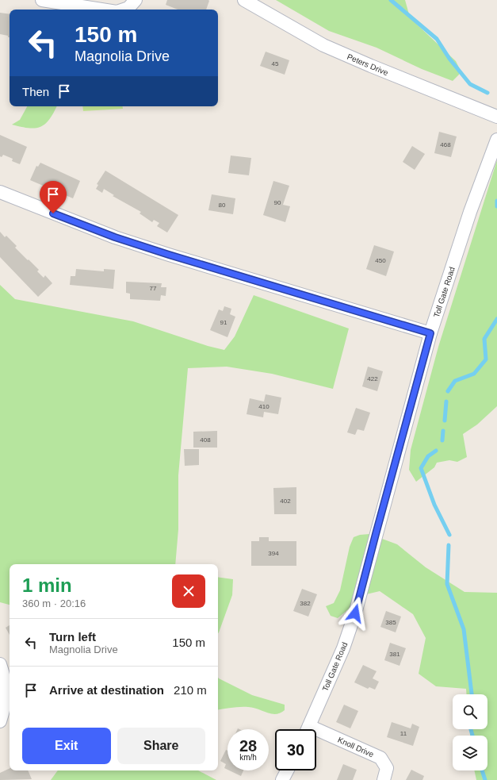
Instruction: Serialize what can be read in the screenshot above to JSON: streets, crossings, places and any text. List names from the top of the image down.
{
  "streets": {
    "street": ["Peters Drive", "Toll Gate Road", "Knoll Drive"]
  },
  "house_numbers": [
    "45",
    "468",
    "90",
    "80",
    "450",
    "77",
    "91",
    "422",
    "410",
    "408",
    "402",
    "394",
    "382",
    "385",
    "381",
    "11"
  ],
  "page": {
    "turn": ["150 m", "Magnolia Drive"],
    "then": "Then",
    "heading": ["1 min", "360 m · 20:16"],
    "list": [
      {
        "name": "Turn left",
        "note": "Magnolia Drive",
        "value": "150 m"
      },
      {
        "name": "Arrive at destination",
        "value": "210 m"
      }
    ],
    "buttons": ["Exit", "Share"],
    "speed": "28 km/h",
    "limit": "30"
  }
}
